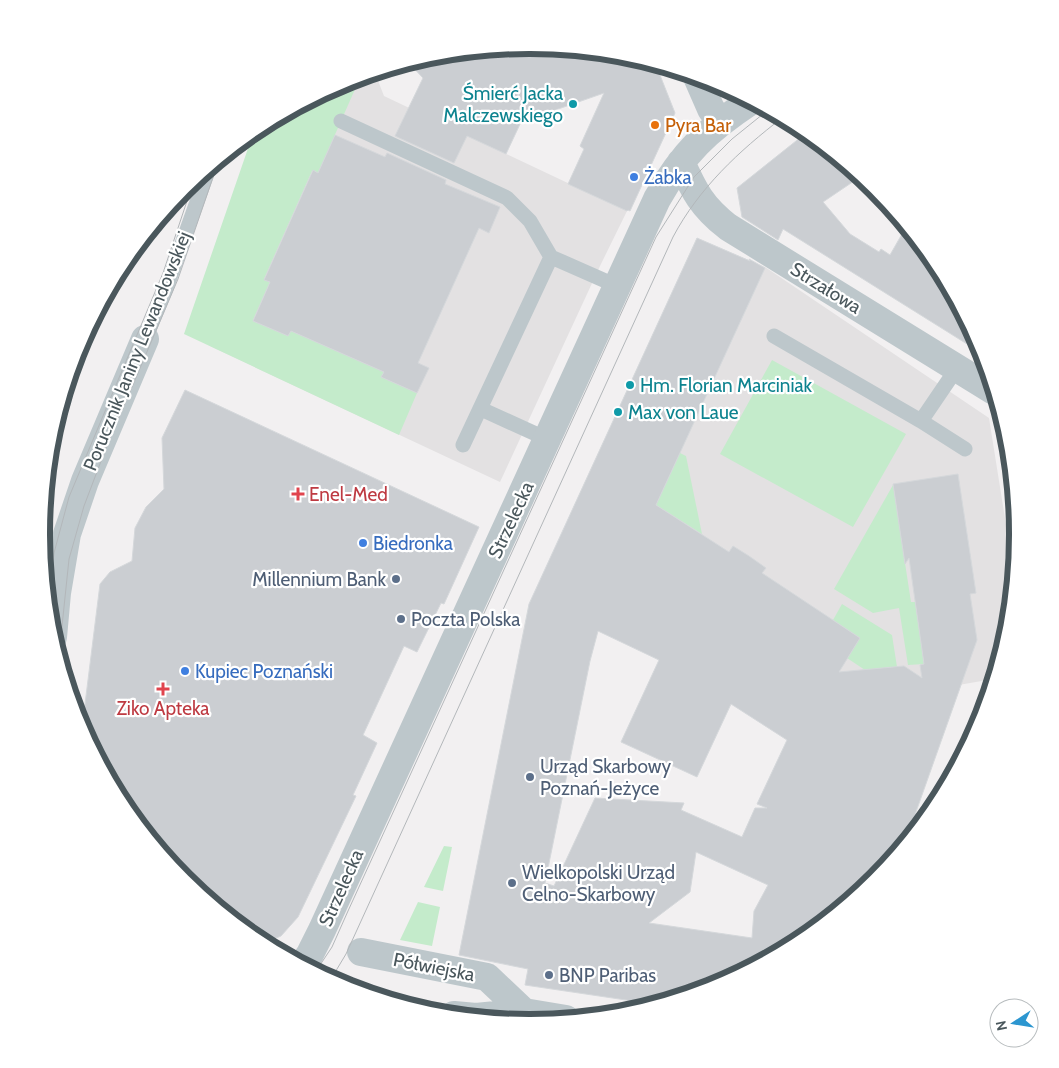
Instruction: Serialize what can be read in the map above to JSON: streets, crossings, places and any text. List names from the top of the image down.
{
  "streets": {
    "street": [
      "Strzałowa",
      "Porucznik Janiny Lewandowskiej",
      "Strzelecka",
      "Półwiejska"
    ]
  },
  "crossings": [
    ["Strzałowa", "Strzelecka"]
  ],
  "places": {
    "other": [
      "Śmierć Jacka Malczewskiego",
      "Pyra Bar",
      "Żabka",
      "Hm. Florian Marciniak",
      "Max von Laue",
      "Biedronka",
      "Millennium Bank",
      "Poczta Polska",
      "Kupiec Poznański",
      "Urząd Skarbowy Poznań-Jeżyce",
      "Wielkopolski Urząd Celno-Skarbowy",
      "BNP Paribas"
    ],
    "health": ["Enel-Med", "Ziko Apteka"]
  },
  "north": "left"
}
